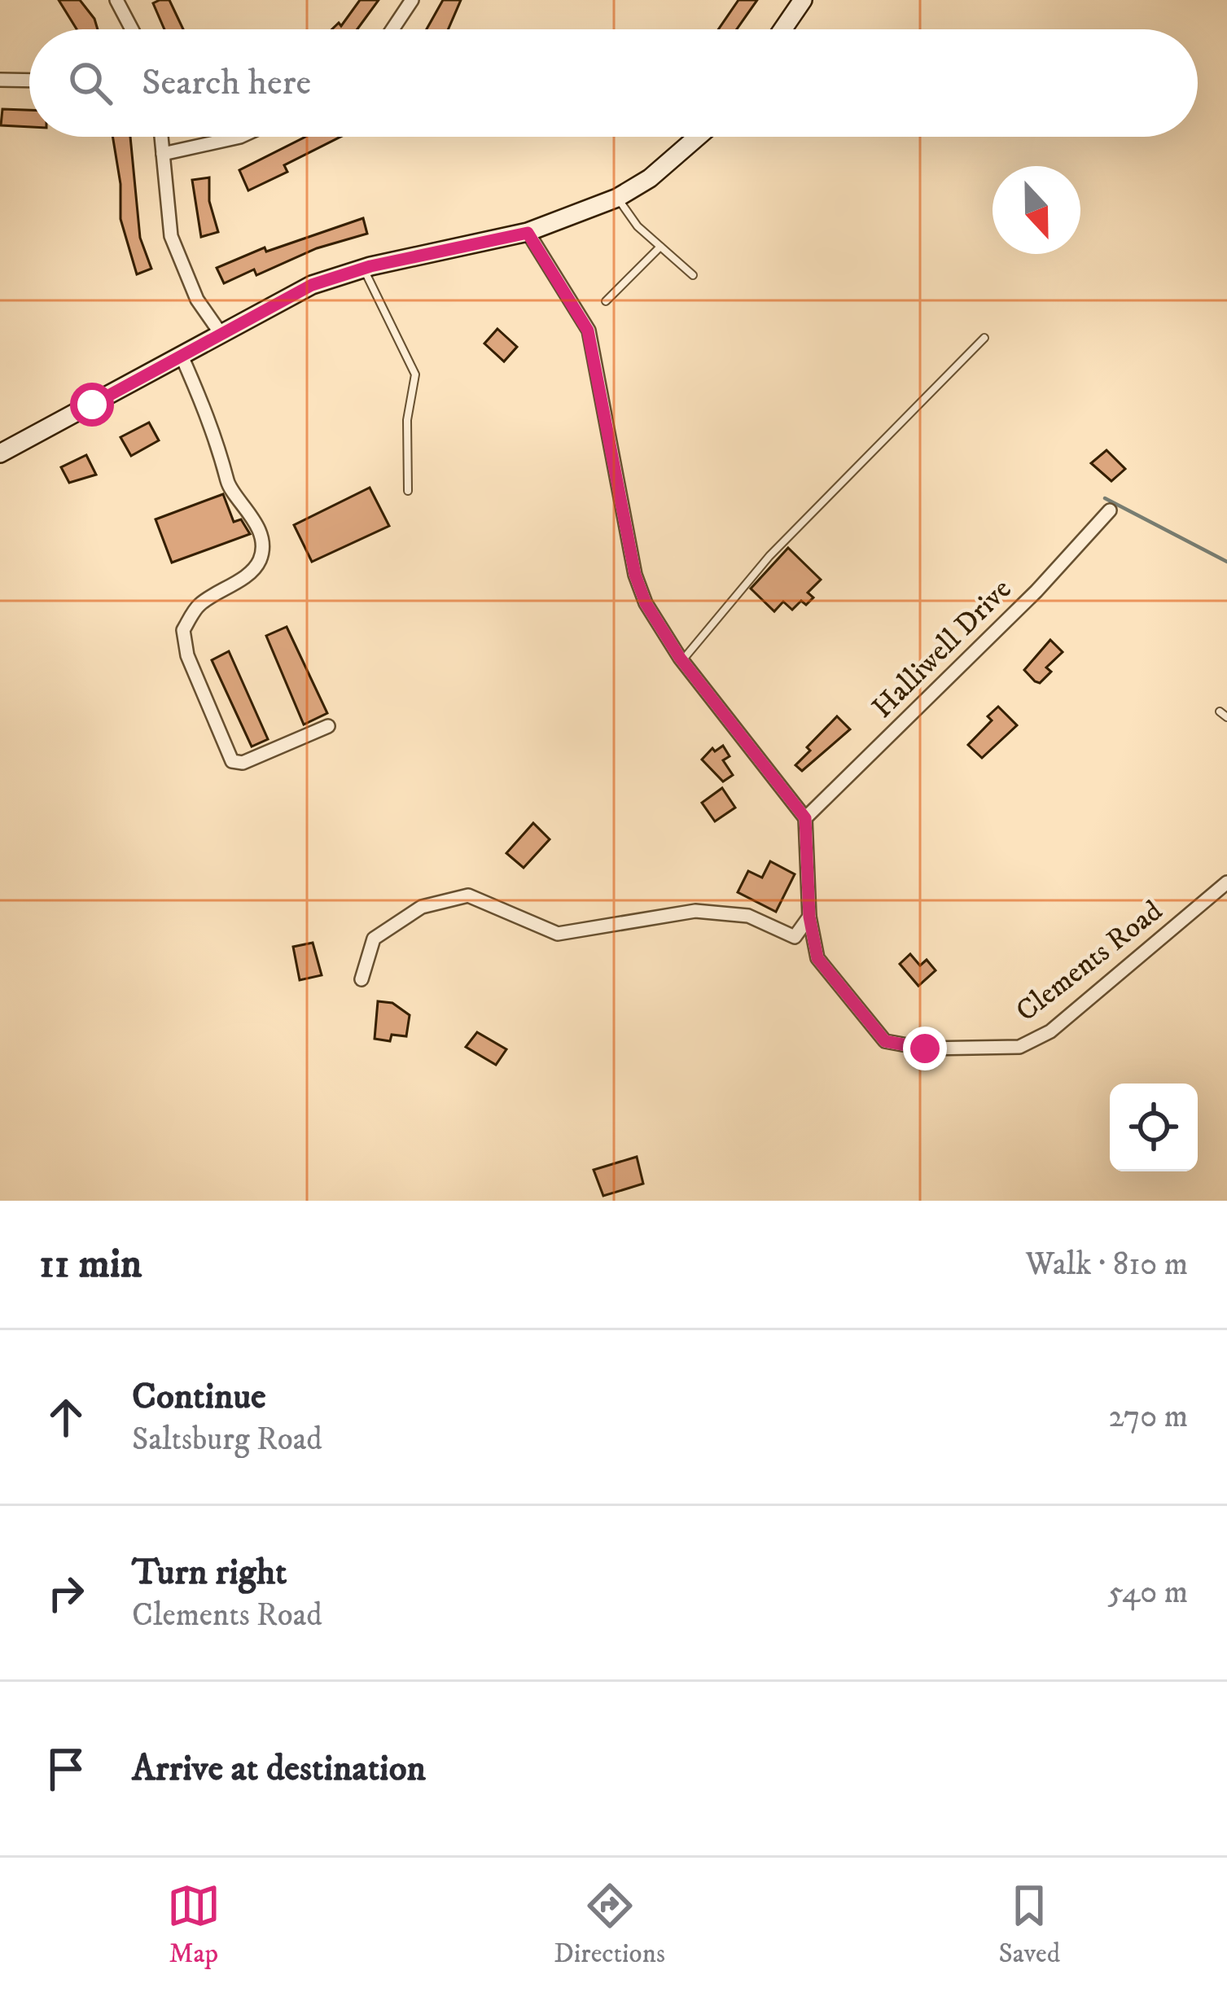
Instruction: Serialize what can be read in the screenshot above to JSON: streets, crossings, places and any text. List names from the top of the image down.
{
  "streets": {
    "street": ["Halliwell Drive", "Clements Road"]
  },
  "crossings": [
    ["Halliwell Drive", "Clements Road"]
  ],
  "north": "bottom",
  "page": {
    "search": "Search here",
    "heading": ["11 min", "Walk · 810 m"],
    "list": [
      ["Continue", "Saltsburg Road", "270 m"],
      ["Turn right", "Clements Road", "540 m"],
      "Arrive at destination"
    ],
    "nav": ["Map", "Directions", "Saved"]
  }
}
